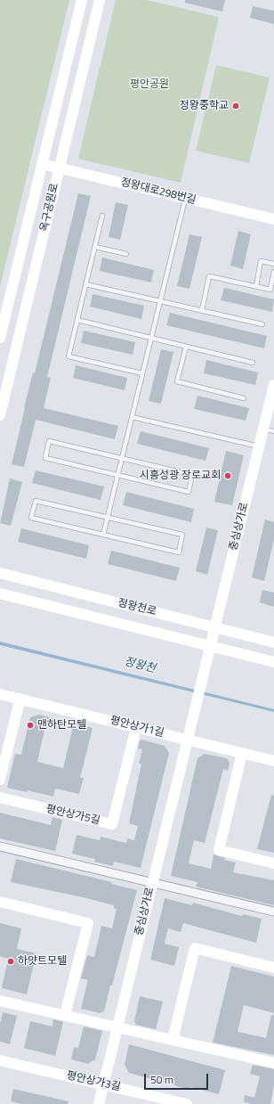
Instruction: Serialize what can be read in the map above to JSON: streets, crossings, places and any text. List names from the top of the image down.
{
  "streets": {
    "street": [
      "정왕대로298번길",
      "옥구공원로",
      "중심상가로",
      "정왕천로",
      "평안상가1길",
      "평안상가5길",
      "평안상가3길"
    ]
  },
  "crossings": [
    ["정왕대로298번길", "옥구공원로"],
    ["중심상가로", "정왕천로"],
    ["중심상가로", "평안상가1길"],
    ["중심상가로", "평안상가3길"],
    ["평안상가1길", "평안상가5길"]
  ],
  "water": ["정왕천"],
  "parks": ["평안공원"],
  "places": [
    "정왕중학교",
    "시흥성광 장로교회",
    "맨하탄모텔",
    "하얏트모텔"
  ],
  "scale_bar": "50 m"
}
